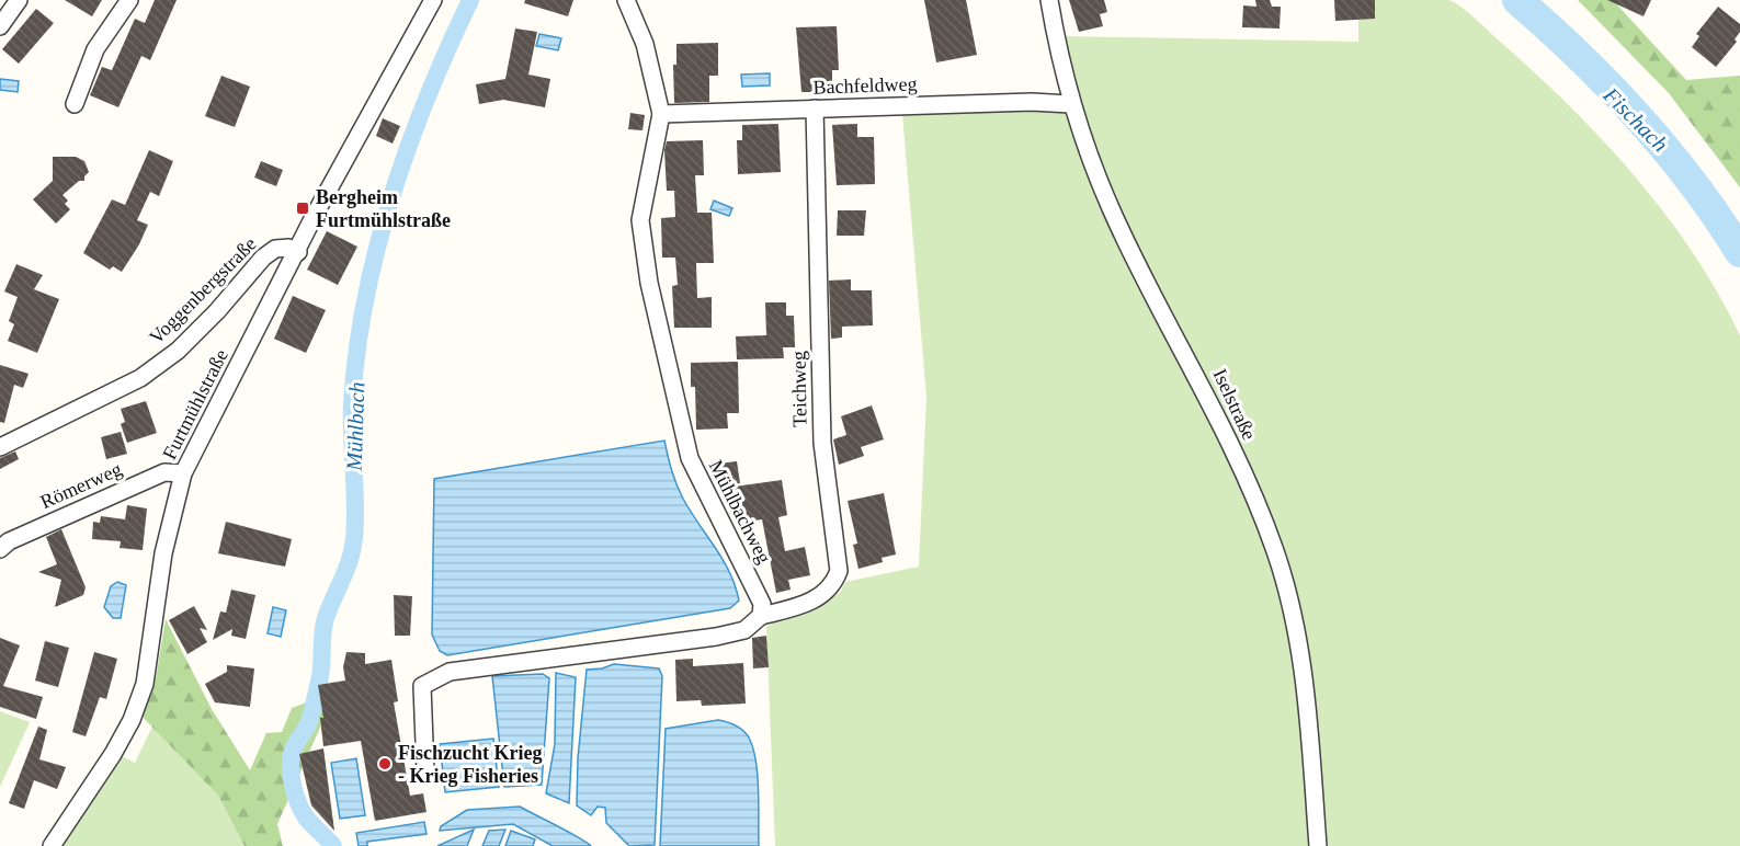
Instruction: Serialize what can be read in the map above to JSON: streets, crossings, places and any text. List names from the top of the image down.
{
  "streets": {
    "street": [
      "Bachfeldweg",
      "Voggenbergstraße",
      "Teichweg",
      "Furtmühlstraße",
      "Iselstraße",
      "Römerweg",
      "Mühlbachweg"
    ]
  },
  "crossings": [
    ["Bachfeldweg", "Teichweg"],
    ["Bachfeldweg", "Iselstraße"],
    ["Bachfeldweg", "Mühlbachweg"],
    ["Voggenbergstraße", "Furtmühlstraße"],
    ["Teichweg", "Mühlbachweg"],
    ["Furtmühlstraße", "Römerweg"]
  ],
  "water": ["Fischach", "Mühlbach"],
  "places": {
    "transit": ["Bergheim Furtmühlstraße"],
    "other": ["Fischzucht Krieg - Krieg Fisheries"]
  }
}
